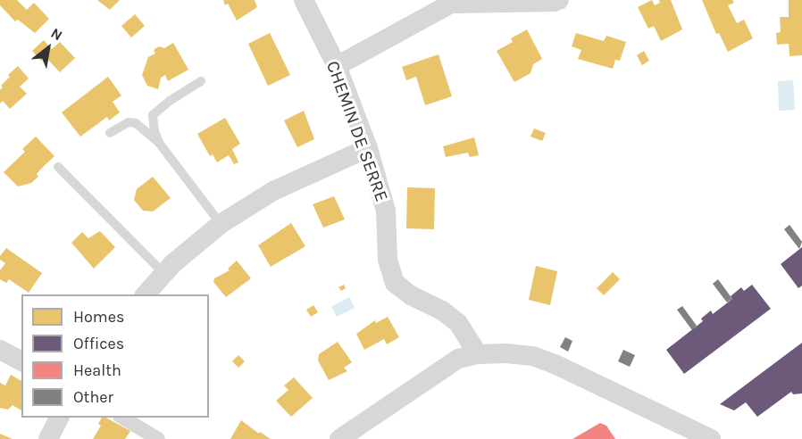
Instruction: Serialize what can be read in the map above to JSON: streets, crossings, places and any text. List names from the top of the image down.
{
  "streets": {
    "street": ["CHEMIN DE SERRE"]
  },
  "legend": [
    "Homes",
    "Offices",
    "Health",
    "Other"
  ],
  "north": "top right"
}
